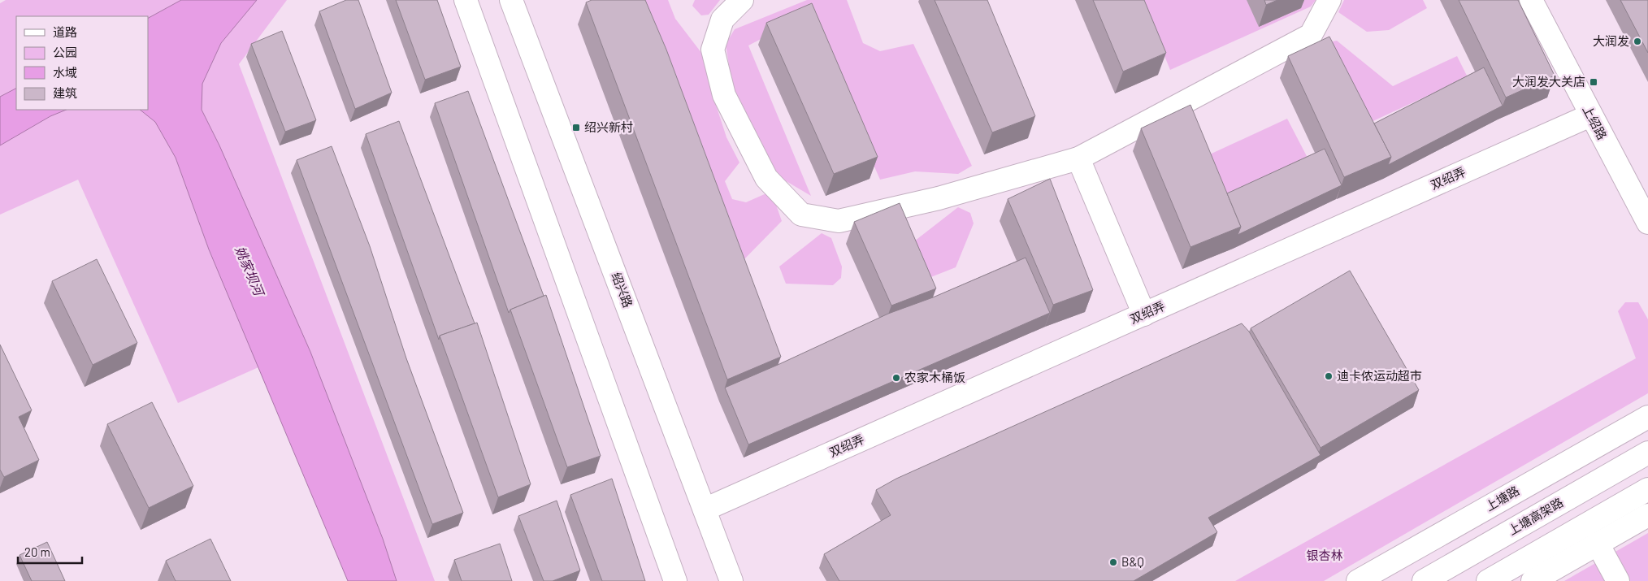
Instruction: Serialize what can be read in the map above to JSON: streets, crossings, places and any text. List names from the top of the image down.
{
  "streets": {
    "main road": [
      "上绍路",
      "双绍弄",
      "绍兴路",
      "上塘路",
      "上塘高架路"
    ]
  },
  "crossings": [
    ["上绍路", "双绍弄"],
    ["双绍弄", "绍兴路"]
  ],
  "water": ["姚家坝河"],
  "parks": ["银杏林"],
  "places": {
    "other": [
      "大润发",
      "迪卡侬运动超市",
      "农家木桶饭",
      "B&Q"
    ],
    "transit": ["大润发大关店", "绍兴新村"]
  },
  "legend": [
    "道路",
    "公园",
    "水域",
    "建筑"
  ],
  "scale_bar": "20 m"
}
